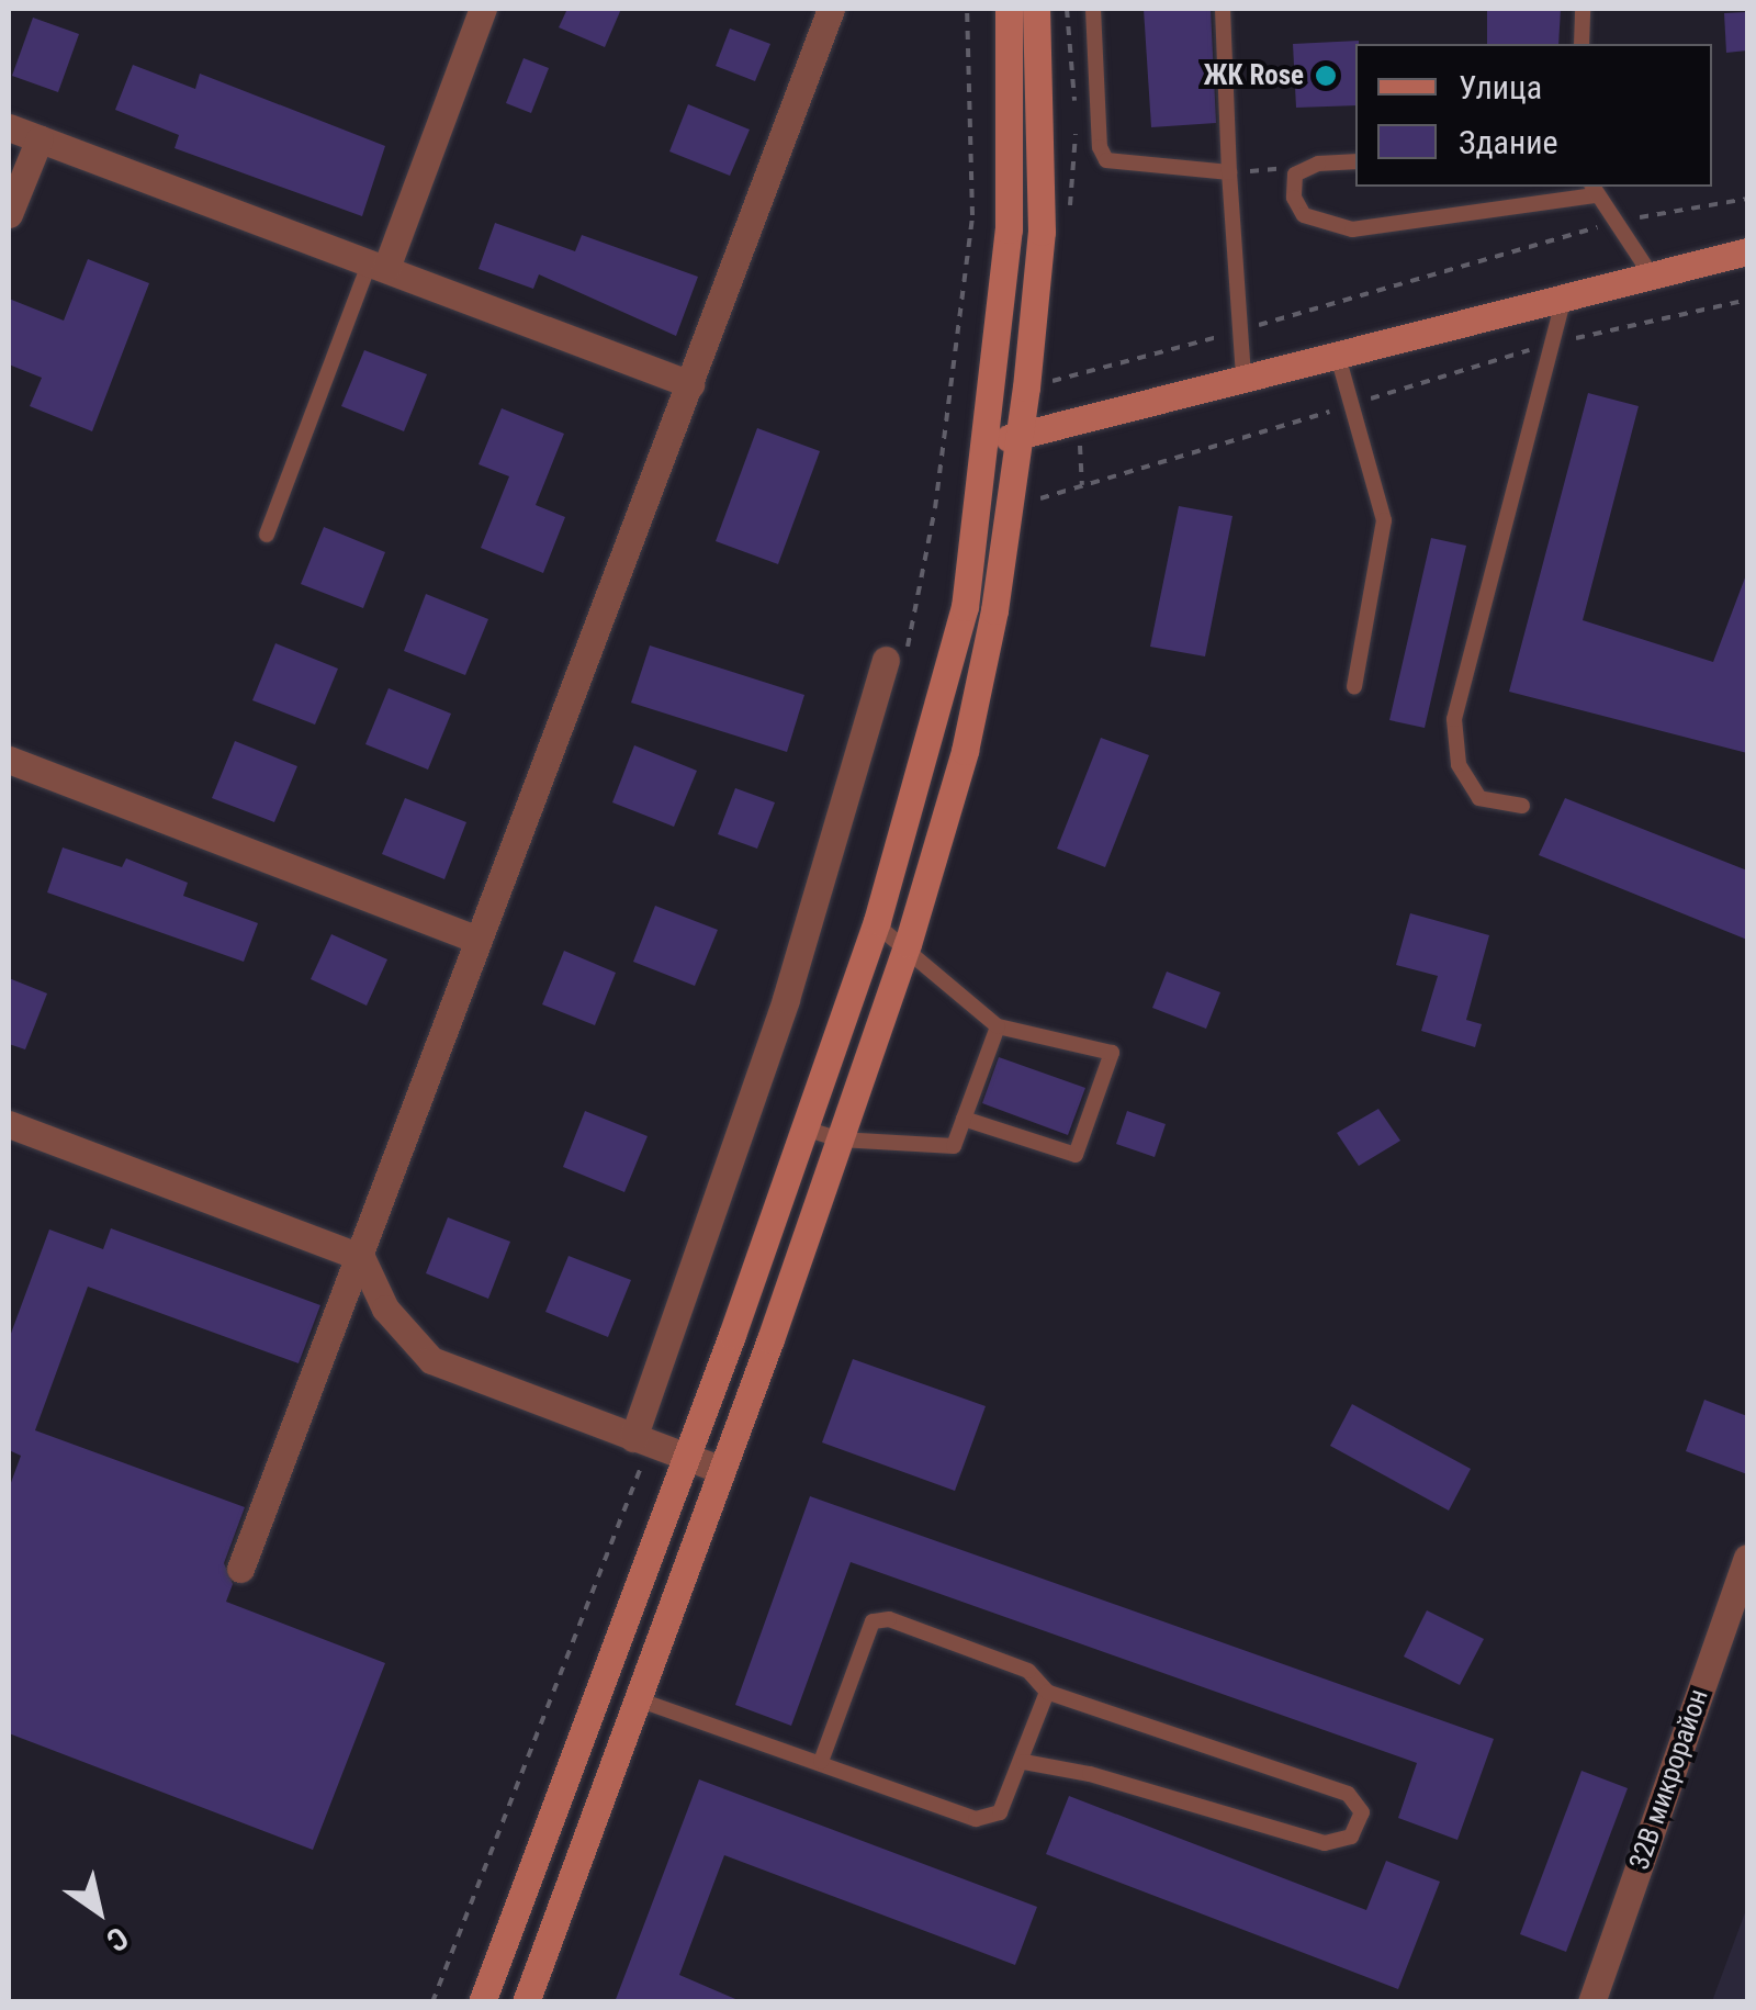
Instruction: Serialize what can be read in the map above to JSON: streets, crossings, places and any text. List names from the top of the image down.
{
  "streets": {
    "street": ["32В микрорайон"]
  },
  "places": ["ЖК Rose"],
  "legend": ["Улица", "Здание"],
  "north": "bottom right"
}
